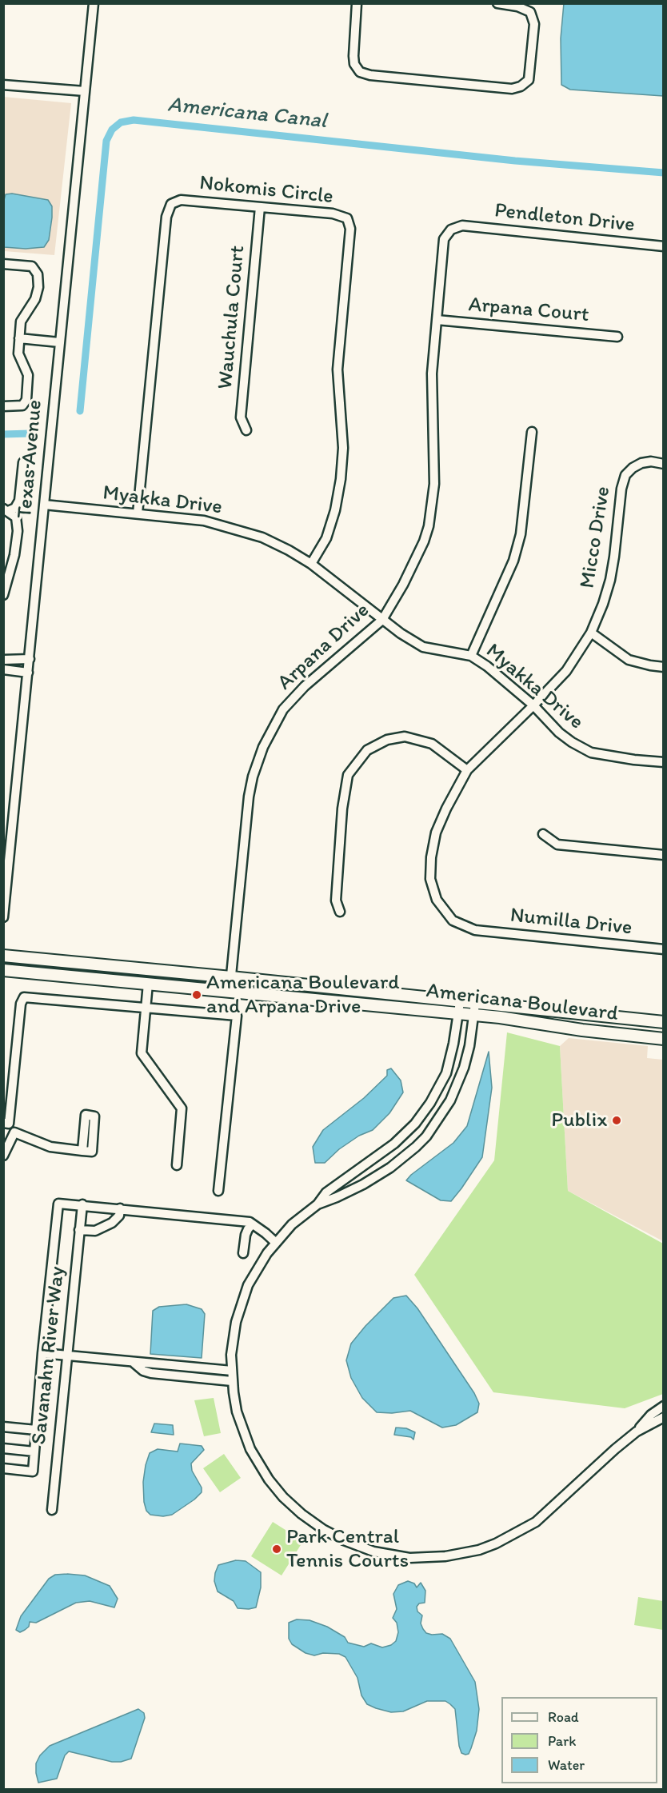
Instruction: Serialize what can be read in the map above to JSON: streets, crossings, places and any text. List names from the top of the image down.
{
  "streets": {
    "main road": ["Americana Boulevard"],
    "street": [
      "Nokomis Circle",
      "Pendleton Drive",
      "Arpana Court",
      "Wauchula Court",
      "Texas Avenue",
      "Myakka Drive",
      "Micco Drive",
      "Arpana Drive",
      "Numilla Drive",
      "Savanahn River Way"
    ]
  },
  "crossings": [
    ["Nokomis Circle", "Wauchula Court"],
    ["Nokomis Circle", "Myakka Drive"],
    ["Pendleton Drive", "Arpana Drive"],
    ["Arpana Court", "Arpana Drive"],
    ["Texas Avenue", "Myakka Drive"],
    ["Myakka Drive", "Micco Drive"],
    ["Myakka Drive", "Arpana Drive"],
    ["Micco Drive", "Numilla Drive"],
    ["Arpana Drive", "Americana Boulevard"]
  ],
  "water": ["Americana Canal"],
  "places": ["Americana Boulevard and Arpana Drive", "Publix", "Park Central Tennis Courts"],
  "legend": ["Road", "Park", "Water"]
}
